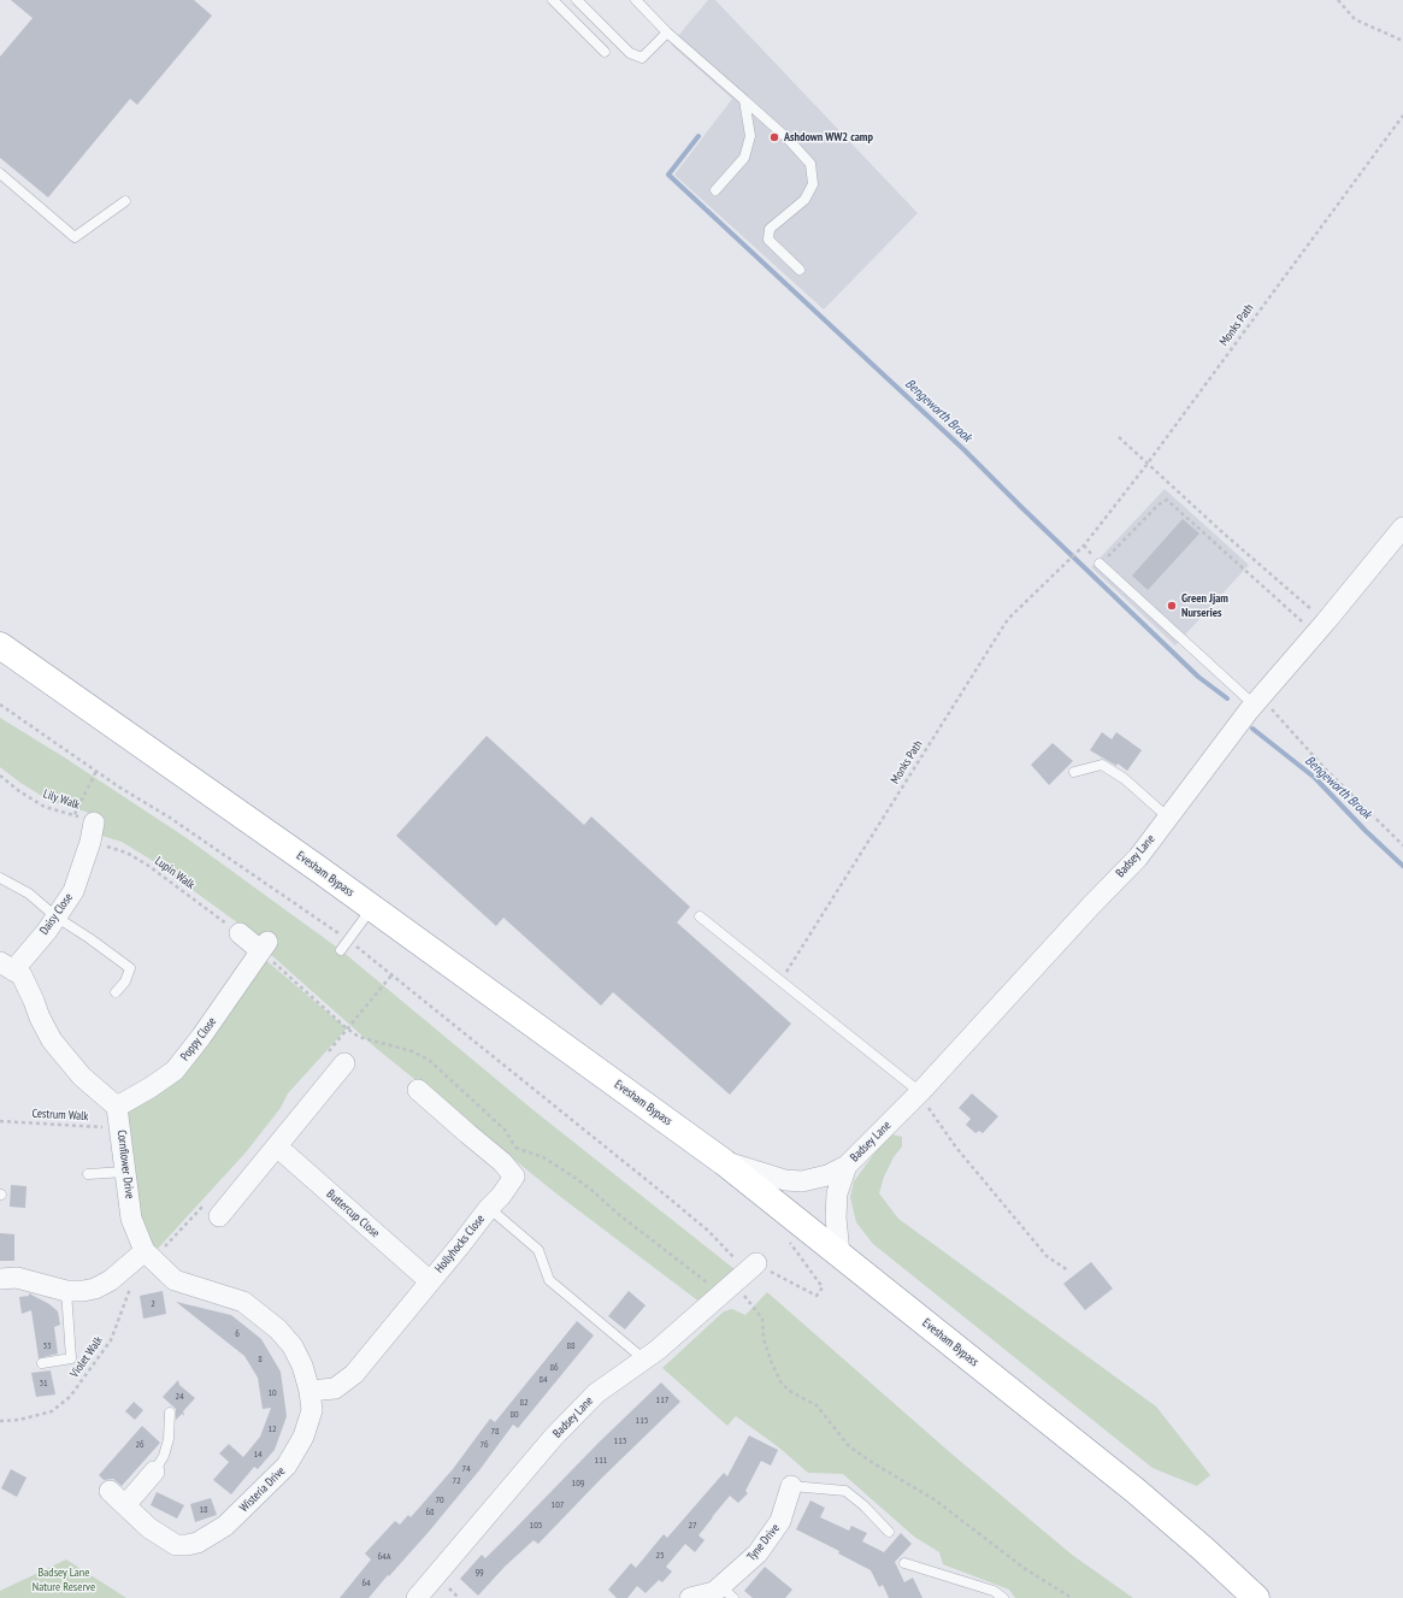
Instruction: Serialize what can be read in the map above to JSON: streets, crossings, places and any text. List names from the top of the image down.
{
  "streets": {
    "highway": ["Evesham Bypass"],
    "street": [
      "Badsey Lane",
      "Daisy Close",
      "Poppy Close",
      "Cornflower Drive",
      "Buttercup Close",
      "Hollyhocks Close",
      "Wisteria Drive",
      "Tyne Drive"
    ],
    "path": [
      "Monks Path",
      "Lily Walk",
      "Lupin Walk",
      "Cestrum Walk",
      "Violet Walk"
    ]
  },
  "crossings": [
    ["Lily Walk", "Lupin Walk"],
    ["Lily Walk", "Daisy Close"],
    ["Badsey Lane", "Evesham Bypass"],
    ["Lupin Walk", "Daisy Close"],
    ["Poppy Close", "Cornflower Drive"],
    ["Cestrum Walk", "Cornflower Drive"],
    ["Cornflower Drive", "Wisteria Drive"],
    ["Buttercup Close", "Hollyhocks Close"],
    ["Hollyhocks Close", "Wisteria Drive"]
  ],
  "water": ["Bengeworth Brook"],
  "parks": ["Badsey Lane Nature Reserve"],
  "places": ["Ashdown WW2 camp", "Green Jjam Nurseries"],
  "house_numbers": [
    "2",
    "6",
    "33",
    "88",
    "8",
    "86",
    "84",
    "31",
    "10",
    "24",
    "117",
    "82",
    "80",
    "115",
    "12",
    "78",
    "113",
    "26",
    "76",
    "14",
    "111",
    "74",
    "72",
    "109",
    "70",
    "107",
    "18",
    "68",
    "105",
    "27",
    "25",
    "64A",
    "99",
    "64"
  ]
}
